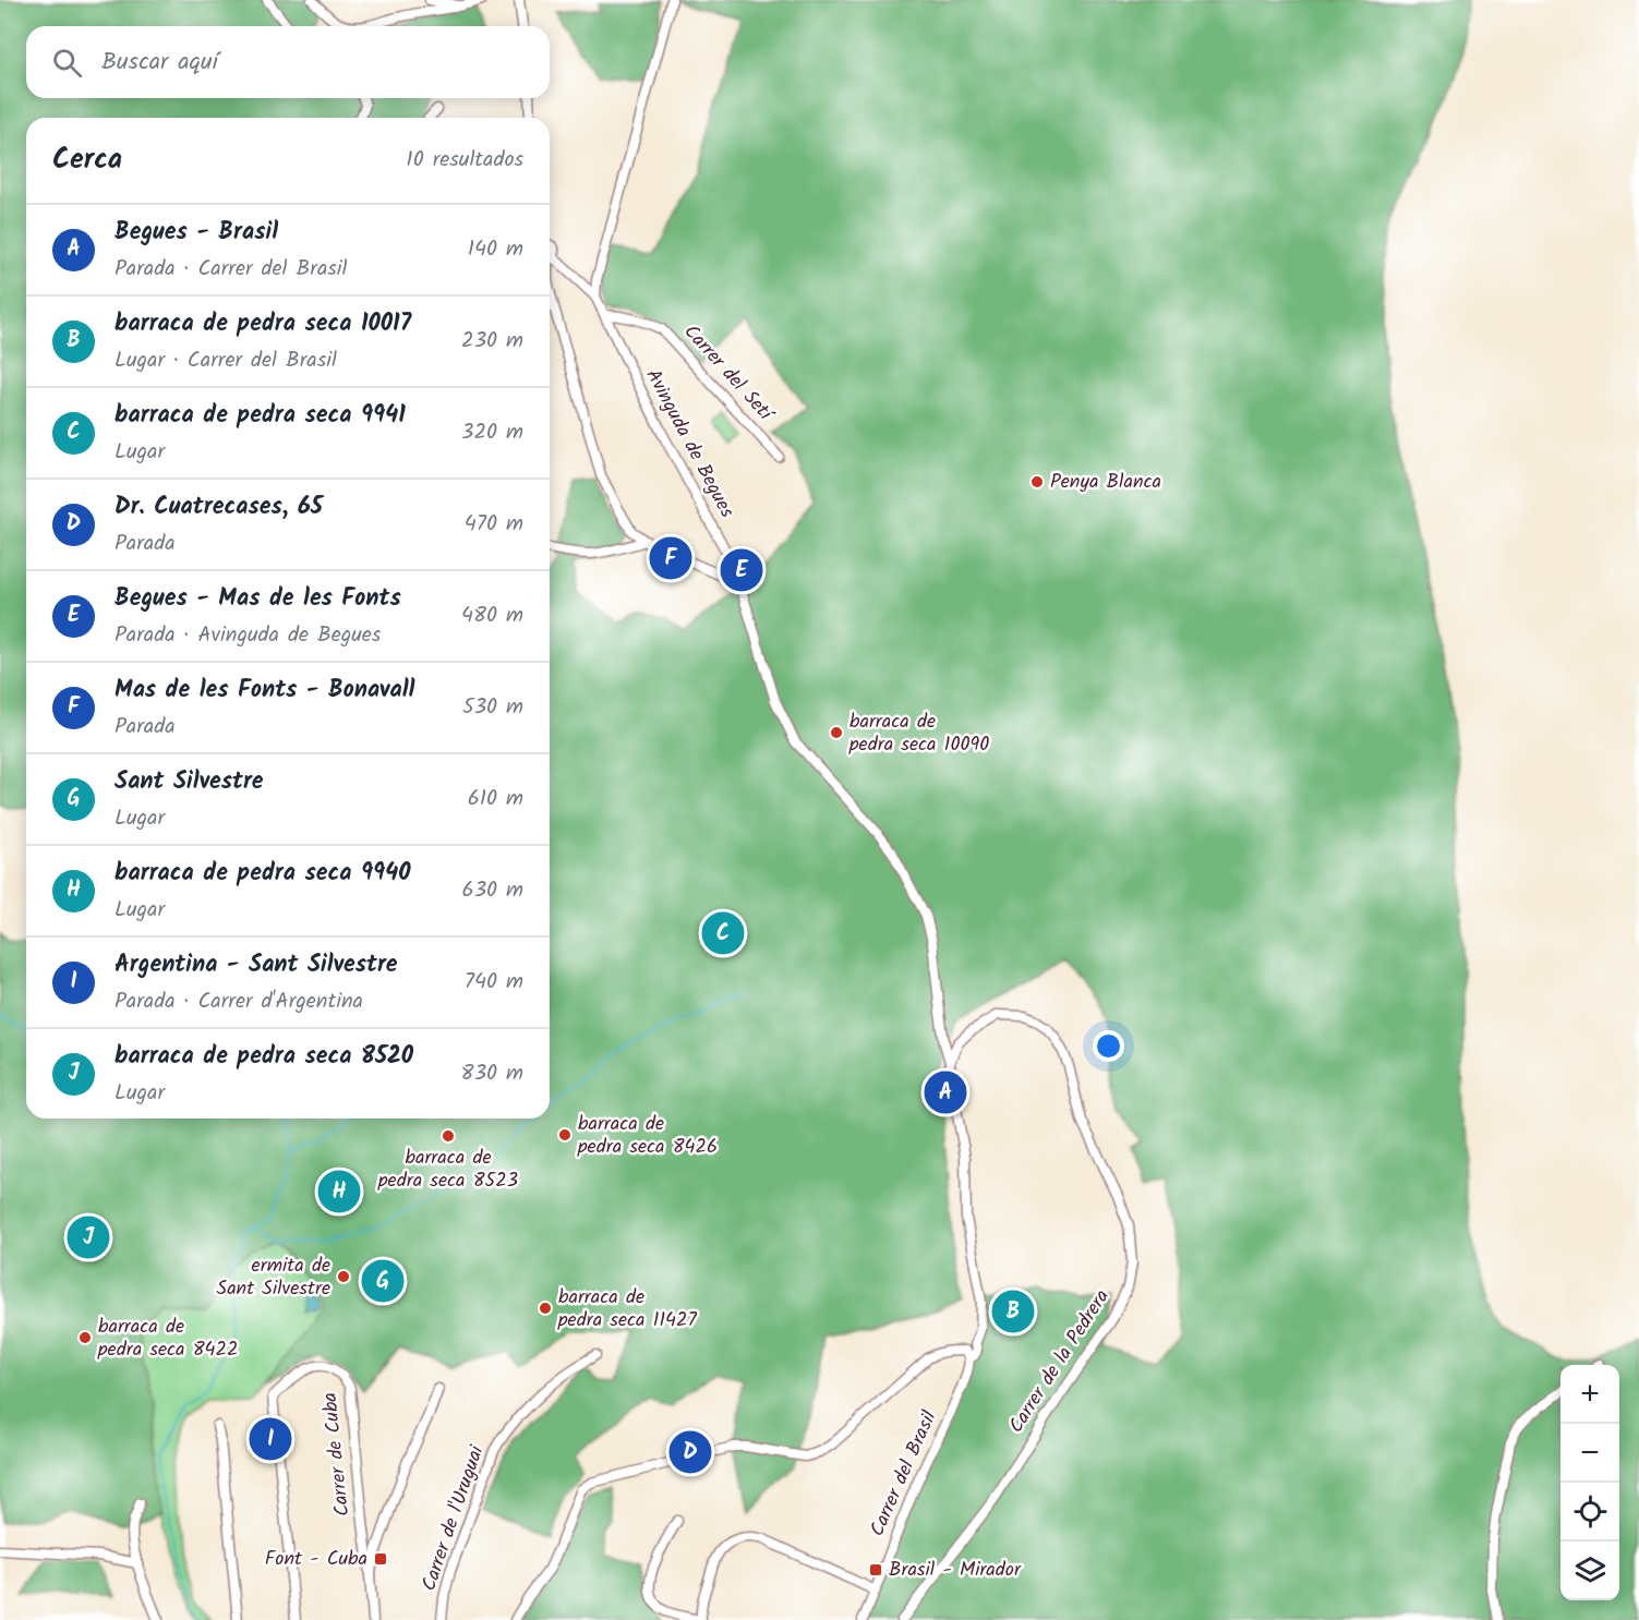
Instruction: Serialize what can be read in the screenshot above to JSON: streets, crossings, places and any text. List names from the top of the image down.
{
  "streets": {
    "street": [
      "Carrer del Setí",
      "Avinguda de Begues",
      "Carrer de la Pedrera",
      "Carrer de Cuba",
      "Carrer del Brasil",
      "Carrer de l'Uruguai"
    ]
  },
  "crossings": [
    ["Carrer del Setí", "Avinguda de Begues"],
    ["Avinguda de Begues", "Carrer de la Pedrera"],
    ["Avinguda de Begues", "Carrer del Brasil"],
    ["Carrer de la Pedrera", "Carrer del Brasil"]
  ],
  "places": {
    "other": [
      "Penya Blanca",
      "barraca de pedra seca 10090",
      "barraca de pedra seca 8426",
      "barraca de pedra seca 8523",
      "ermita de Sant Silvestre",
      "barraca de pedra seca 11427",
      "barraca de pedra seca 8422"
    ],
    "transit": ["Font - Cuba", "Brasil - Mirador"]
  },
  "page": {
    "search": "Buscar aquí",
    "heading": ["Cerca", "10 resultados"],
    "list": [
      {
        "mark": "A",
        "name": "Begues - Brasil",
        "note": "Parada · Carrer del Brasil",
        "value": "140 m"
      },
      {
        "mark": "B",
        "name": "barraca de pedra seca 10017",
        "note": "Lugar · Carrer del Brasil",
        "value": "230 m"
      },
      {
        "mark": "C",
        "name": "barraca de pedra seca 9941",
        "note": "Lugar",
        "value": "320 m"
      },
      {
        "mark": "D",
        "name": "Dr. Cuatrecases, 65",
        "note": "Parada",
        "value": "470 m"
      },
      {
        "mark": "E",
        "name": "Begues - Mas de les Fonts",
        "note": "Parada · Avinguda de Begues",
        "value": "480 m"
      },
      {
        "mark": "F",
        "name": "Mas de les Fonts - Bonavall",
        "note": "Parada",
        "value": "530 m"
      },
      {
        "mark": "G",
        "name": "Sant Silvestre",
        "note": "Lugar",
        "value": "610 m"
      },
      {
        "mark": "H",
        "name": "barraca de pedra seca 9940",
        "note": "Lugar",
        "value": "630 m"
      },
      {
        "mark": "I",
        "name": "Argentina - Sant Silvestre",
        "note": "Parada · Carrer d'Argentina",
        "value": "740 m"
      },
      {
        "mark": "J",
        "name": "barraca de pedra seca 8520",
        "note": "Lugar",
        "value": "830 m"
      }
    ],
    "pins": [
      "F",
      "E",
      "C",
      "A",
      "H",
      "J",
      "G",
      "B",
      "I",
      "D"
    ],
    "map_buttons": ["+", "−"]
  }
}
